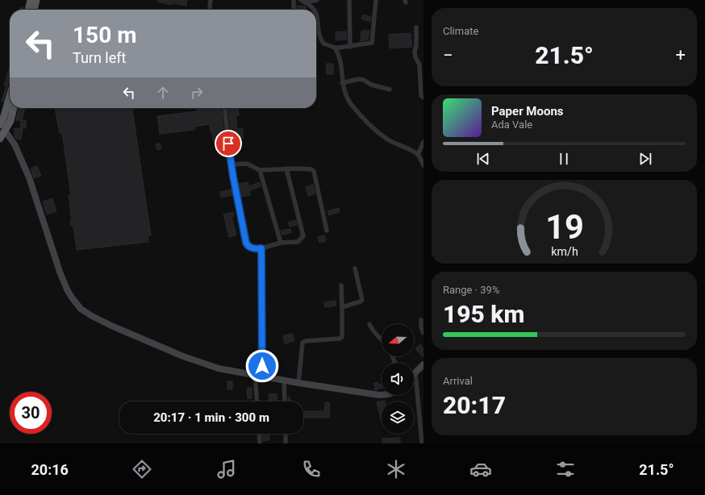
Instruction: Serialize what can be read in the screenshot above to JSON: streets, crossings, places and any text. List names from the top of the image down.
{
  "north": "left",
  "page": {
    "tile": [
      "Climate",
      ["Range · 39%", "195 km"],
      ["Arrival", "20:17"]
    ],
    "turn": ["150 m", "Turn left"],
    "heat": ["−", "21.5°", "+"],
    "song": ["Paper Moons", "Ada Vale"],
    "limit": "30",
    "trip": "20:17 · 1 min · 300 m",
    "tabs": ["20:16", "21.5°"],
    "gauge": ["19", "km/h"]
  }
}
